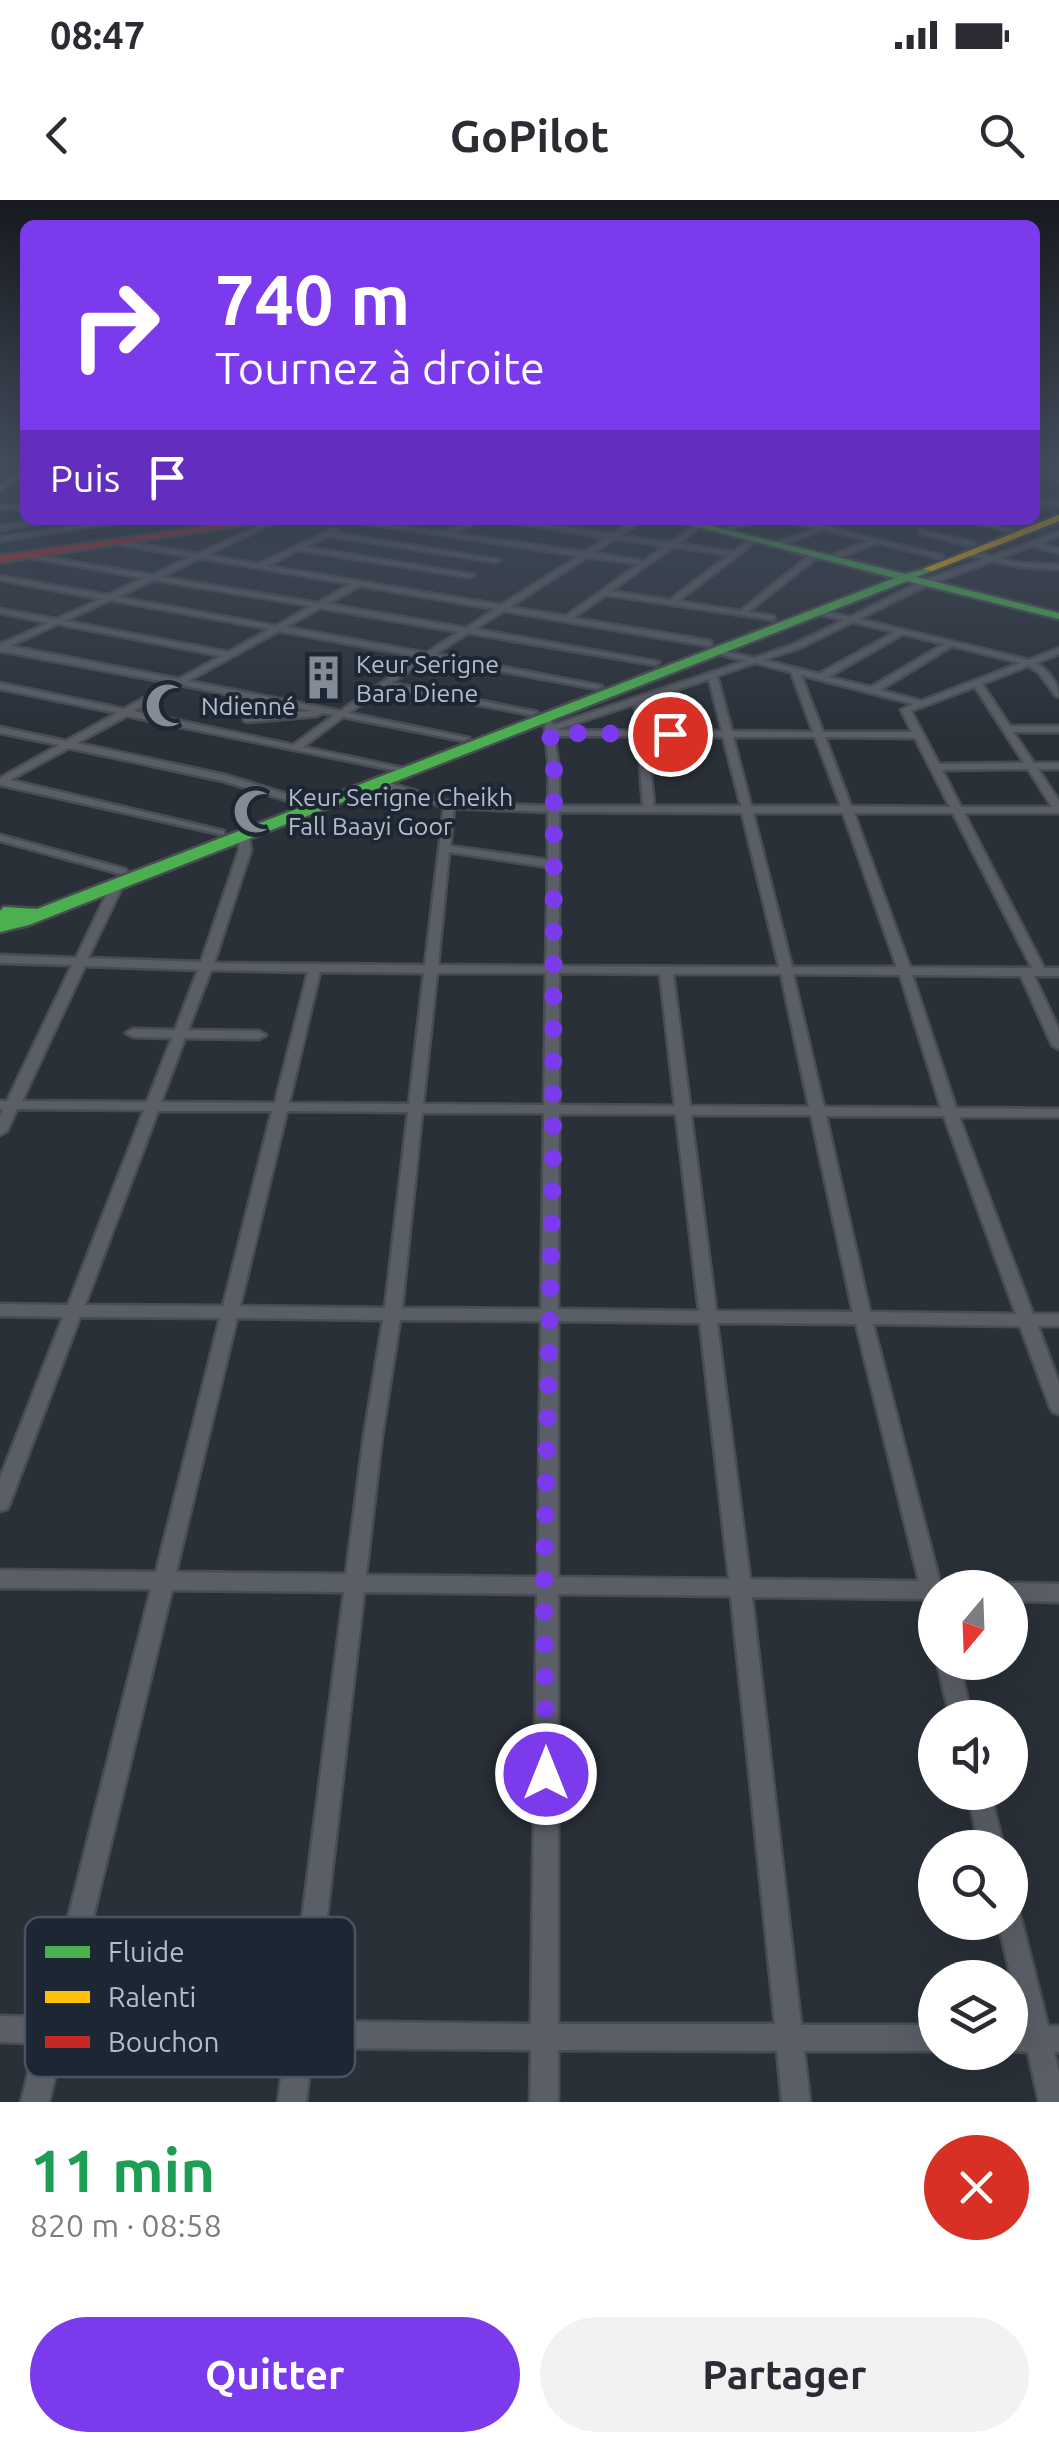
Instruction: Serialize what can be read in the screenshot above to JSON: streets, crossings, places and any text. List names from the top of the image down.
{
  "places": {
    "building": ["Keur Serigne Bara Diene"],
    "mosque": ["Ndienné", "Keur Serigne Cheikh Fall Baayi Goor"]
  },
  "legend": ["Fluide", "Ralenti", "Bouchon"],
  "north": "bottom",
  "page": {
    "status": "08:47",
    "header": "GoPilot",
    "turn": ["740 m", "Tournez à droite"],
    "then": "Puis",
    "heading": ["11 min", "820 m · 08:58"],
    "buttons": ["Quitter", "Partager"]
  }
}
